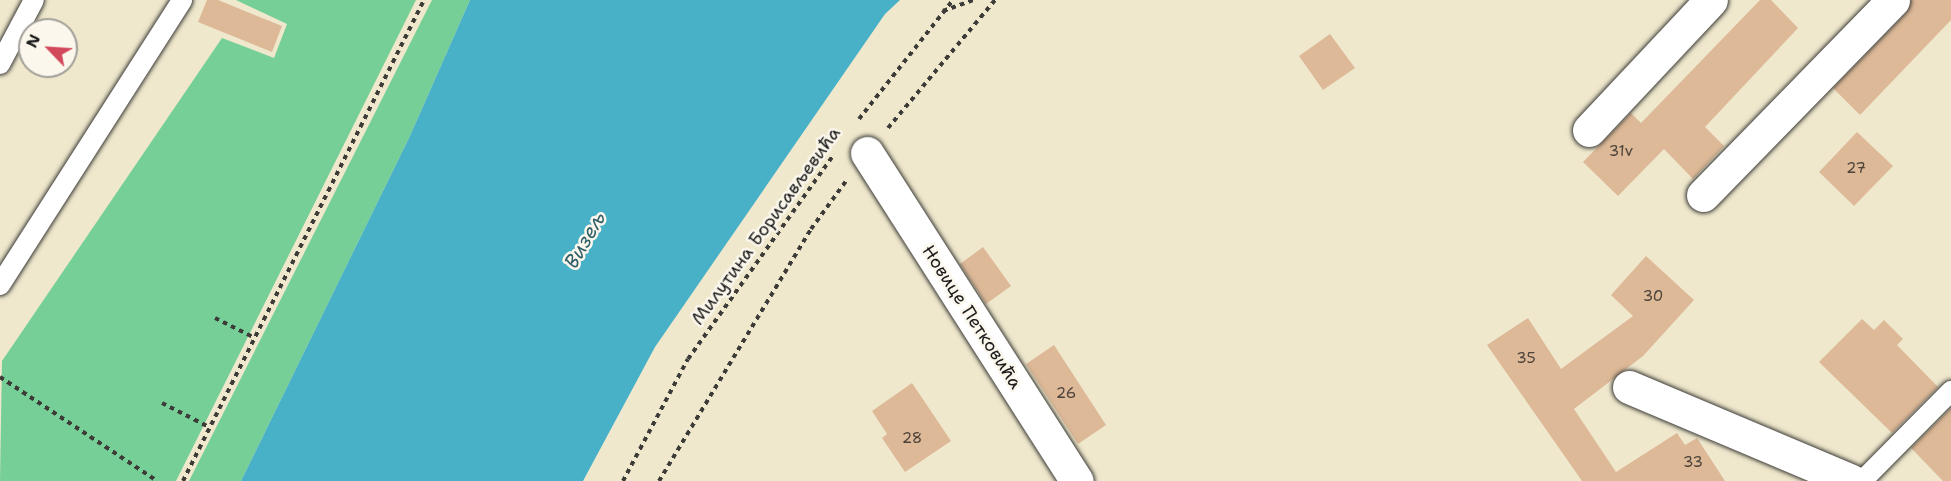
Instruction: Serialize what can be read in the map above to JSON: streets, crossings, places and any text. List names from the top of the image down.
{
  "streets": {
    "street": ["Новице Петковића"],
    "path": ["Милутина Борисављевића"]
  },
  "crossings": [
    ["Милутина Борисављевића", "Новице Петковића"]
  ],
  "water": ["Визељ"],
  "house_numbers": [
    "31v",
    "27",
    "30",
    "35",
    "26",
    "28",
    "33"
  ],
  "north": "top left"
}
